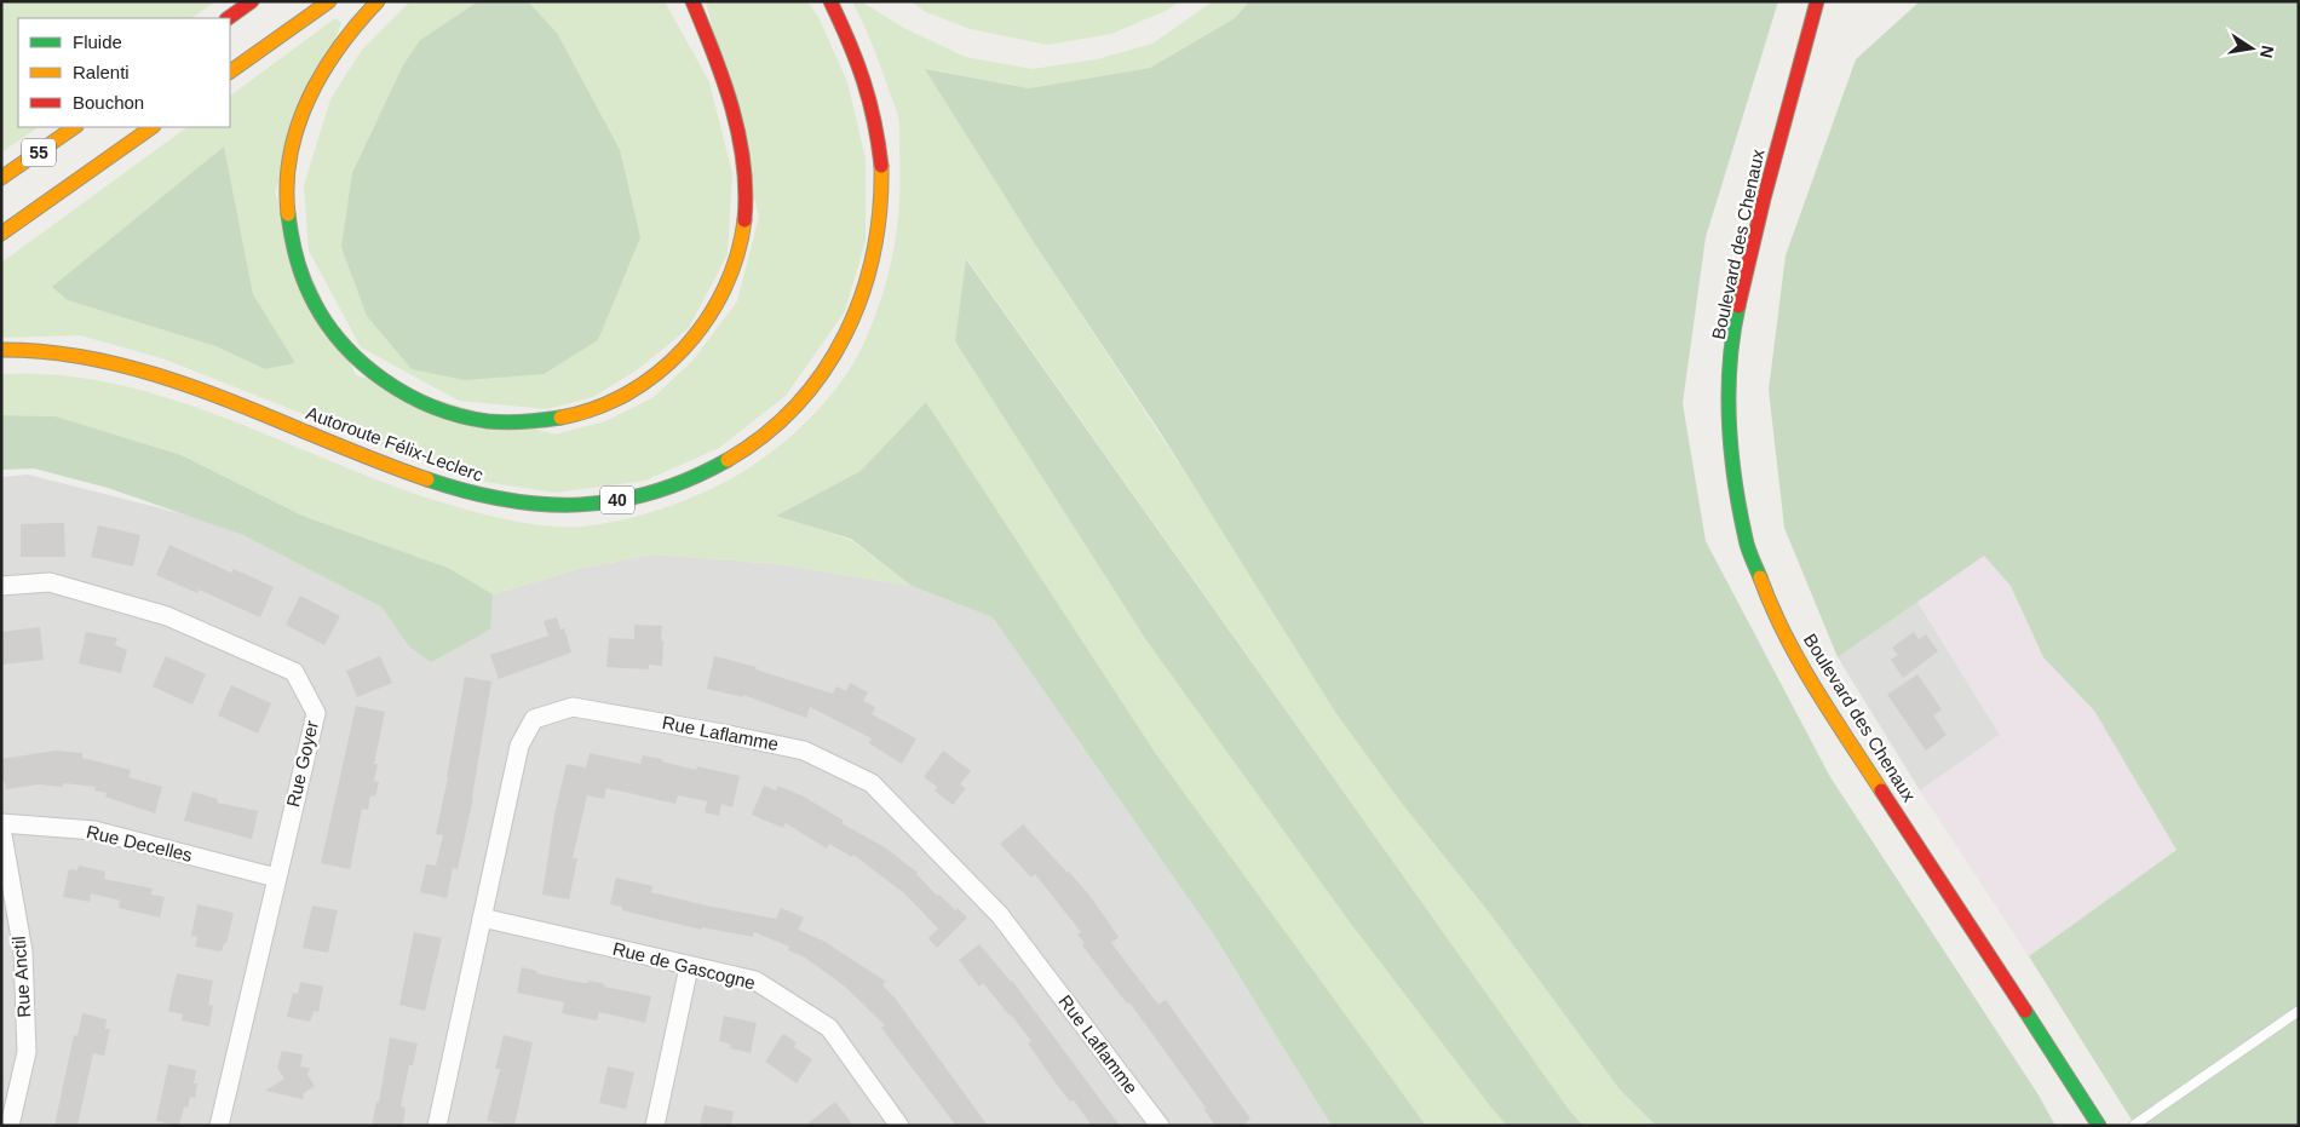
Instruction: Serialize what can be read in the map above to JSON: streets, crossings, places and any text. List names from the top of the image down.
{
  "streets": {
    "main road": [
      "55",
      "Boulevard des Chenaux",
      "Autoroute Félix-Leclerc",
      "40"
    ],
    "street": [
      "Rue Laflamme",
      "Rue Goyer",
      "Rue Decelles",
      "Rue de Gascogne",
      "Rue Anctil"
    ]
  },
  "crossings": [
    ["Rue Laflamme", "Rue de Gascogne"],
    ["Rue Goyer", "Rue Decelles"]
  ],
  "legend": ["Fluide", "Ralenti", "Bouchon"],
  "north": "right"
}
